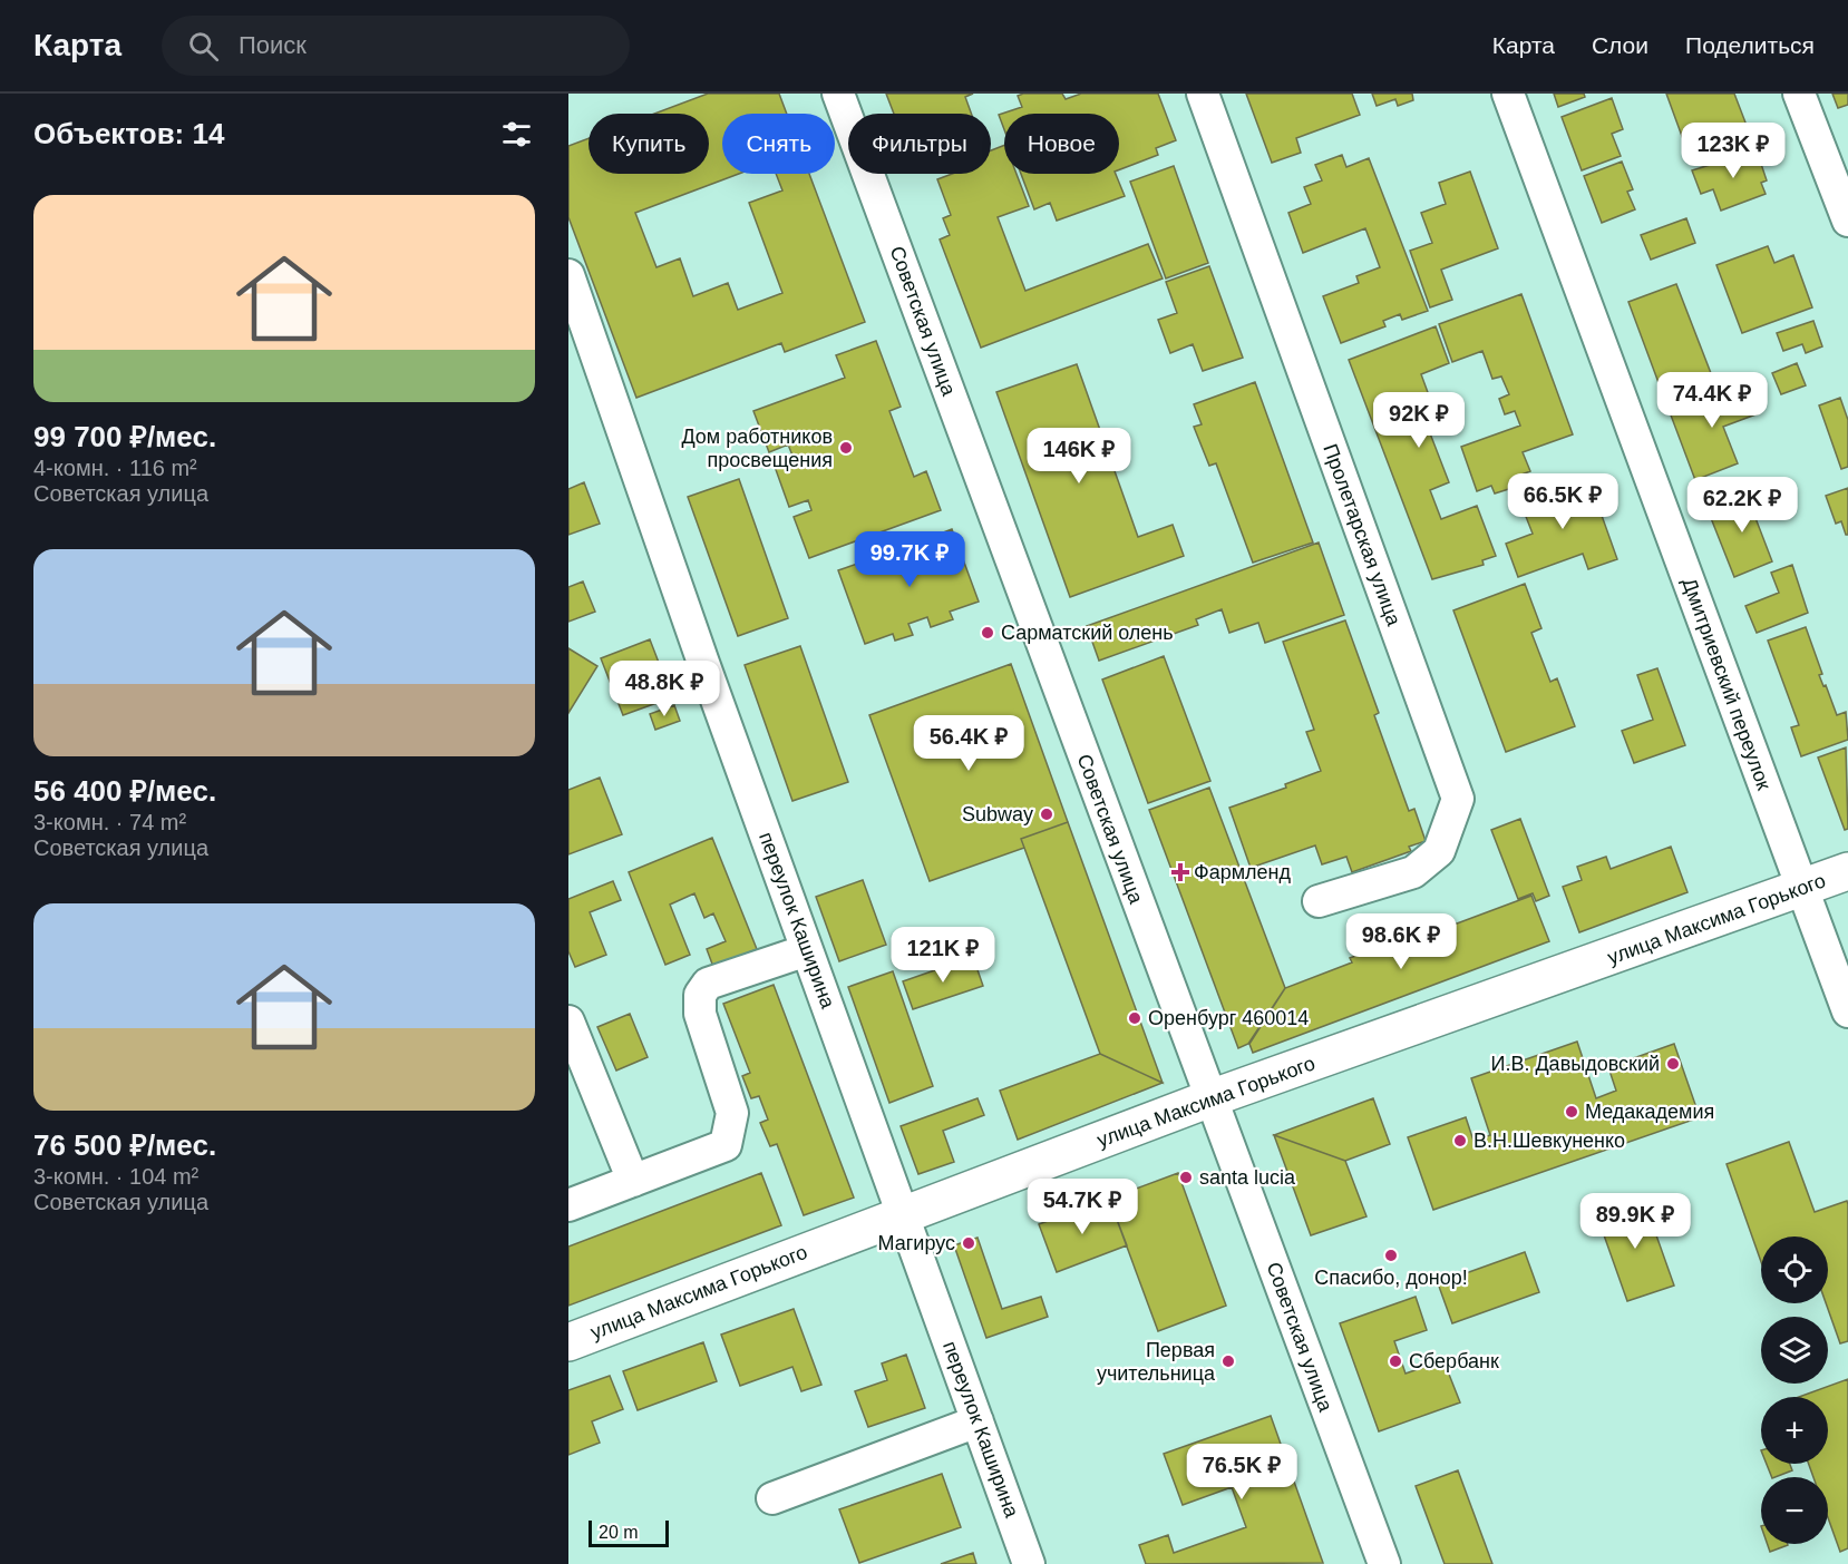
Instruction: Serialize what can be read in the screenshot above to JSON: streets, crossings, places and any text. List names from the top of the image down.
{
  "streets": {
    "main road": ["улица Максима Горького"],
    "street": [
      "Советская улица",
      "Пролетарская улица",
      "Дмитриевский переулок",
      "переулок Каширина"
    ]
  },
  "crossings": [
    ["Советская улица", "улица Максима Горького"],
    ["Дмитриевский переулок", "улица Максима Горького"],
    ["улица Максима Горького", "переулок Каширина"]
  ],
  "places": {
    "other": [
      "Дом работников просвещения",
      "Сарматский олень",
      "Subway",
      "Оренбург 460014",
      "И.В. Давыдовский",
      "Медакадемия",
      "В.Н.Шевкуненко",
      "santa lucia",
      "Магирус",
      "Спасибо, донор!",
      "Первая учительница",
      "Сбербанк"
    ],
    "health": ["Фармленд"]
  },
  "scale_bar": "20 m",
  "page": {
    "header": "Карта",
    "search": "Поиск",
    "nav": ["Карта", "Слои", "Поделиться"],
    "heading": "Объектов: 14",
    "chip": [
      "Купить",
      "Снять",
      "Фильтры",
      "Новое"
    ],
    "price": [
      "123K ₽",
      "74.4K ₽",
      "92K ₽",
      "146K ₽",
      "66.5K ₽",
      "62.2K ₽",
      "99.7K ₽",
      "48.8K ₽",
      "56.4K ₽",
      "98.6K ₽",
      "121K ₽",
      "54.7K ₽",
      "89.9K ₽",
      "76.5K ₽"
    ],
    "list": [
      {
        "name": "99 700 ₽/мес.",
        "note": "4-комн. · 116 m² · Советская улица"
      },
      {
        "name": "56 400 ₽/мес.",
        "note": "3-комн. · 74 m² · Советская улица"
      },
      {
        "name": "76 500 ₽/мес.",
        "note": "3-комн. · 104 m² · Советская улица"
      }
    ],
    "map_buttons": ["+", "−"],
    "scale": "20 m"
  }
}
